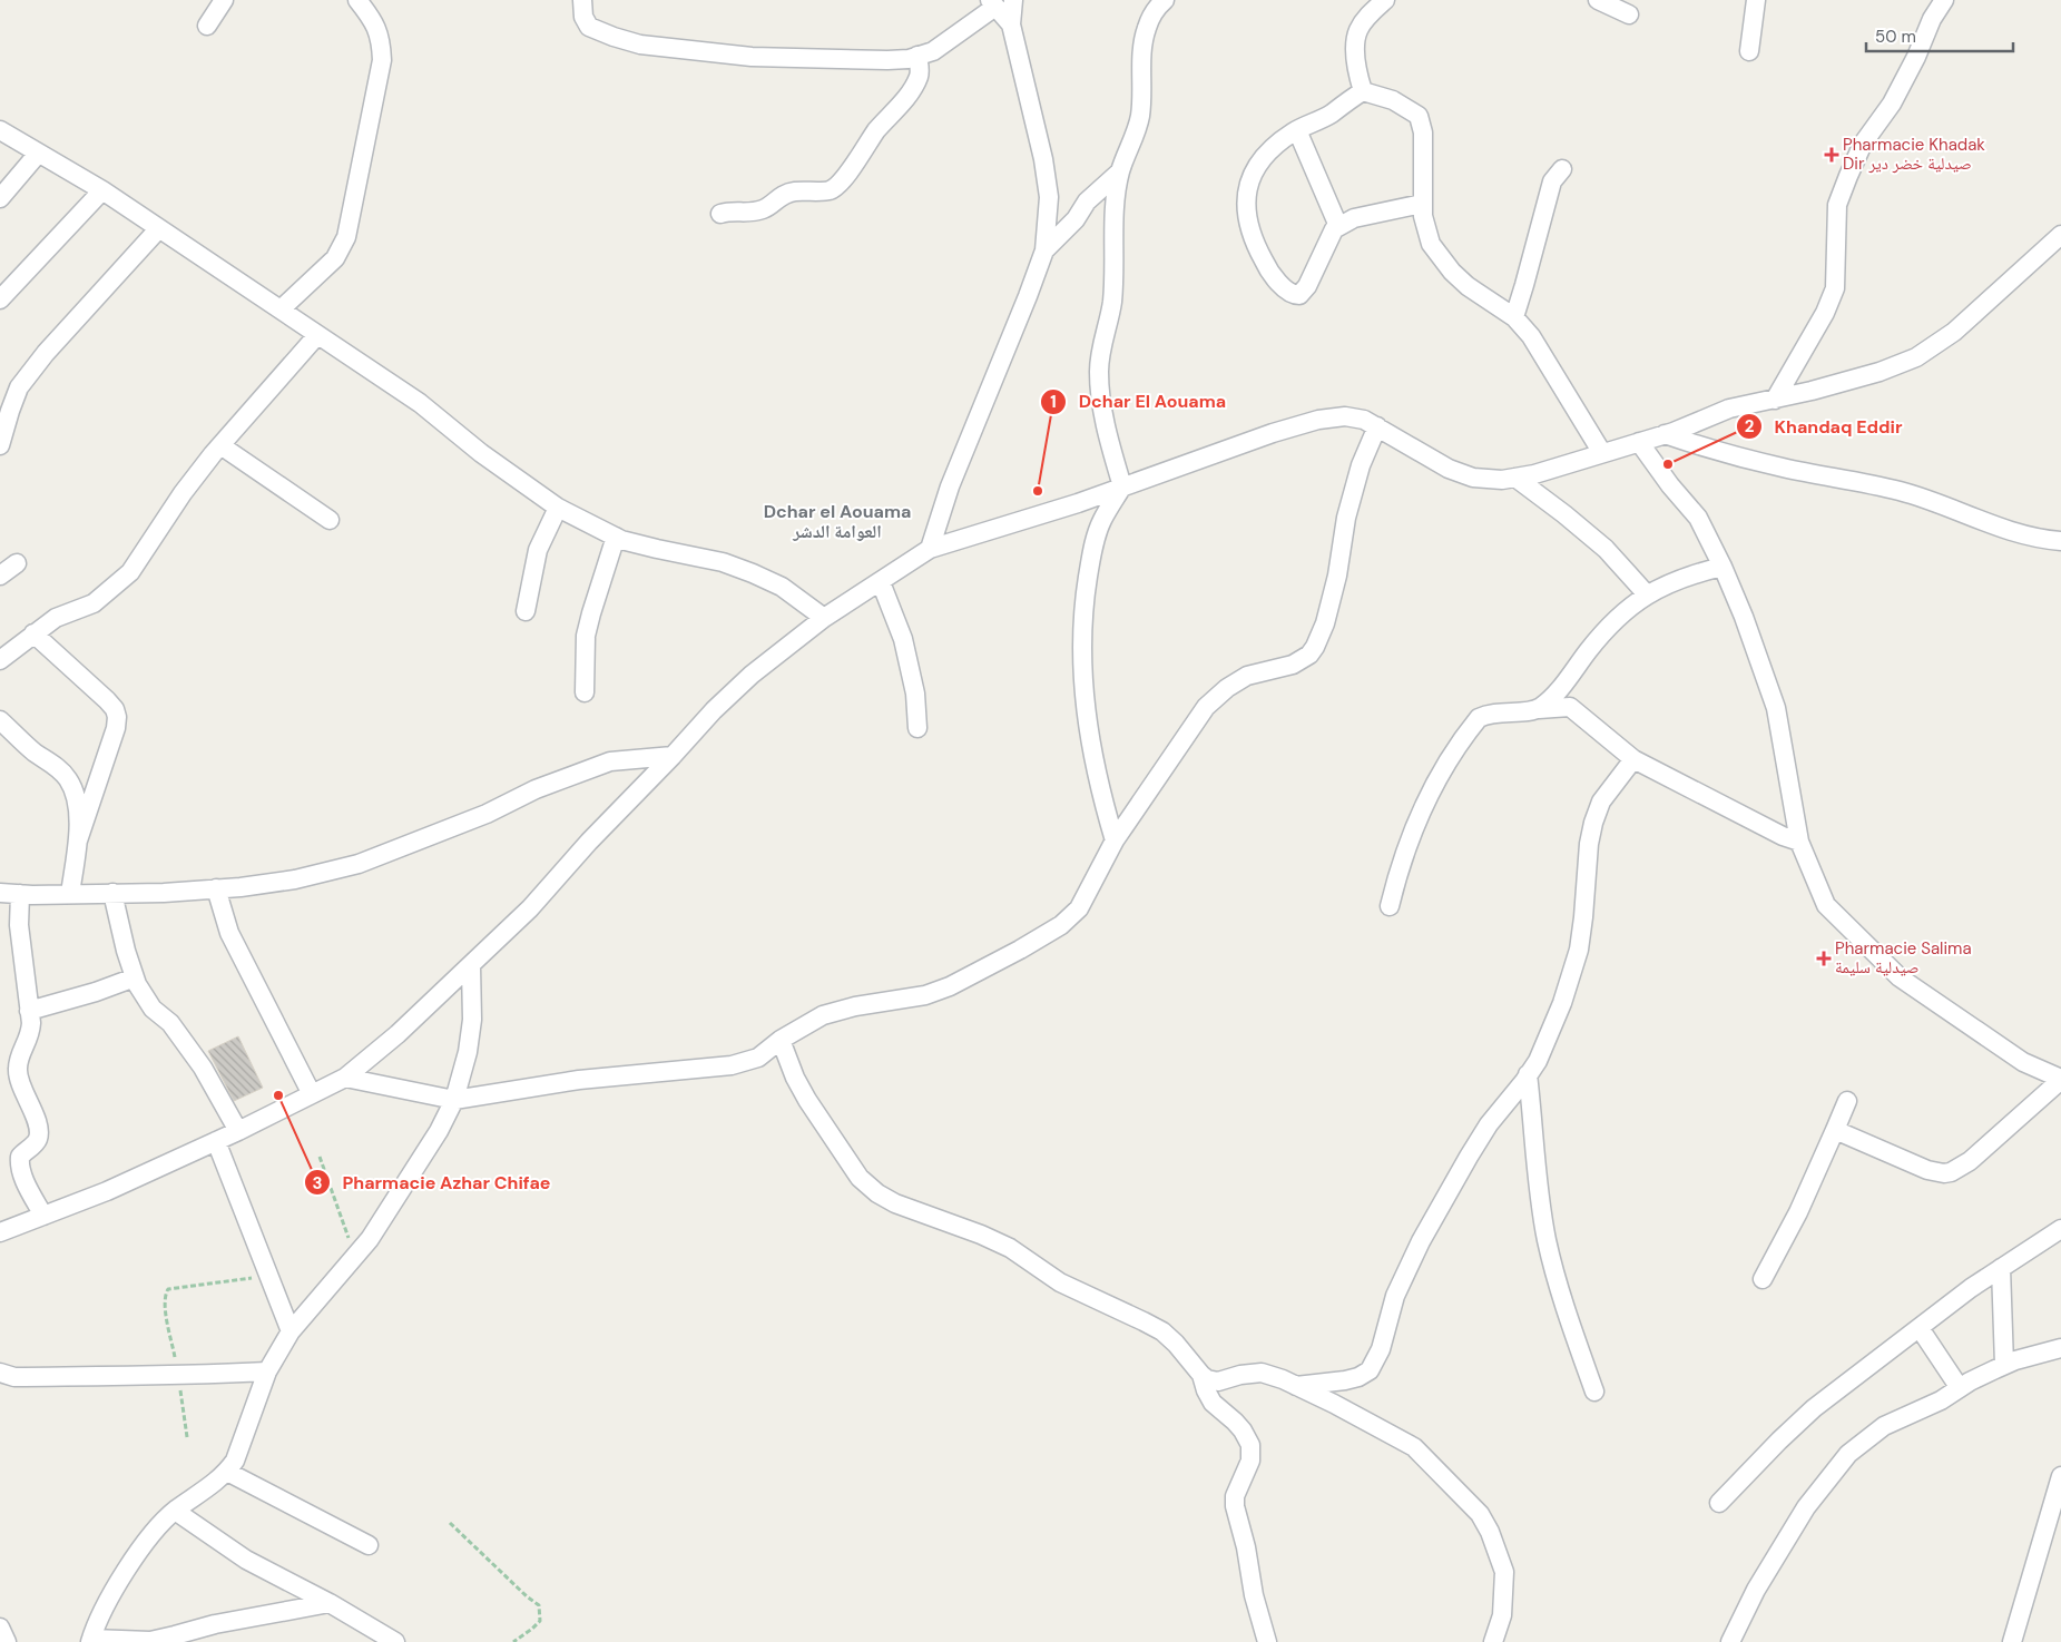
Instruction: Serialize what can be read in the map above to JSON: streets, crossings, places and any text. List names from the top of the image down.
{
  "districts": ["Dchar el Aouama العوامة الدشر"],
  "places": {
    "health": ["Pharmacie Khadak Dir صيدلية خضر دير", "Pharmacie Salima صيدلية سليمة"],
    "other": ["Khandaq Eddir", "Dchar El Aouama", "Pharmacie Azhar Chifae"]
  },
  "scale_bar": "50 m"
}
